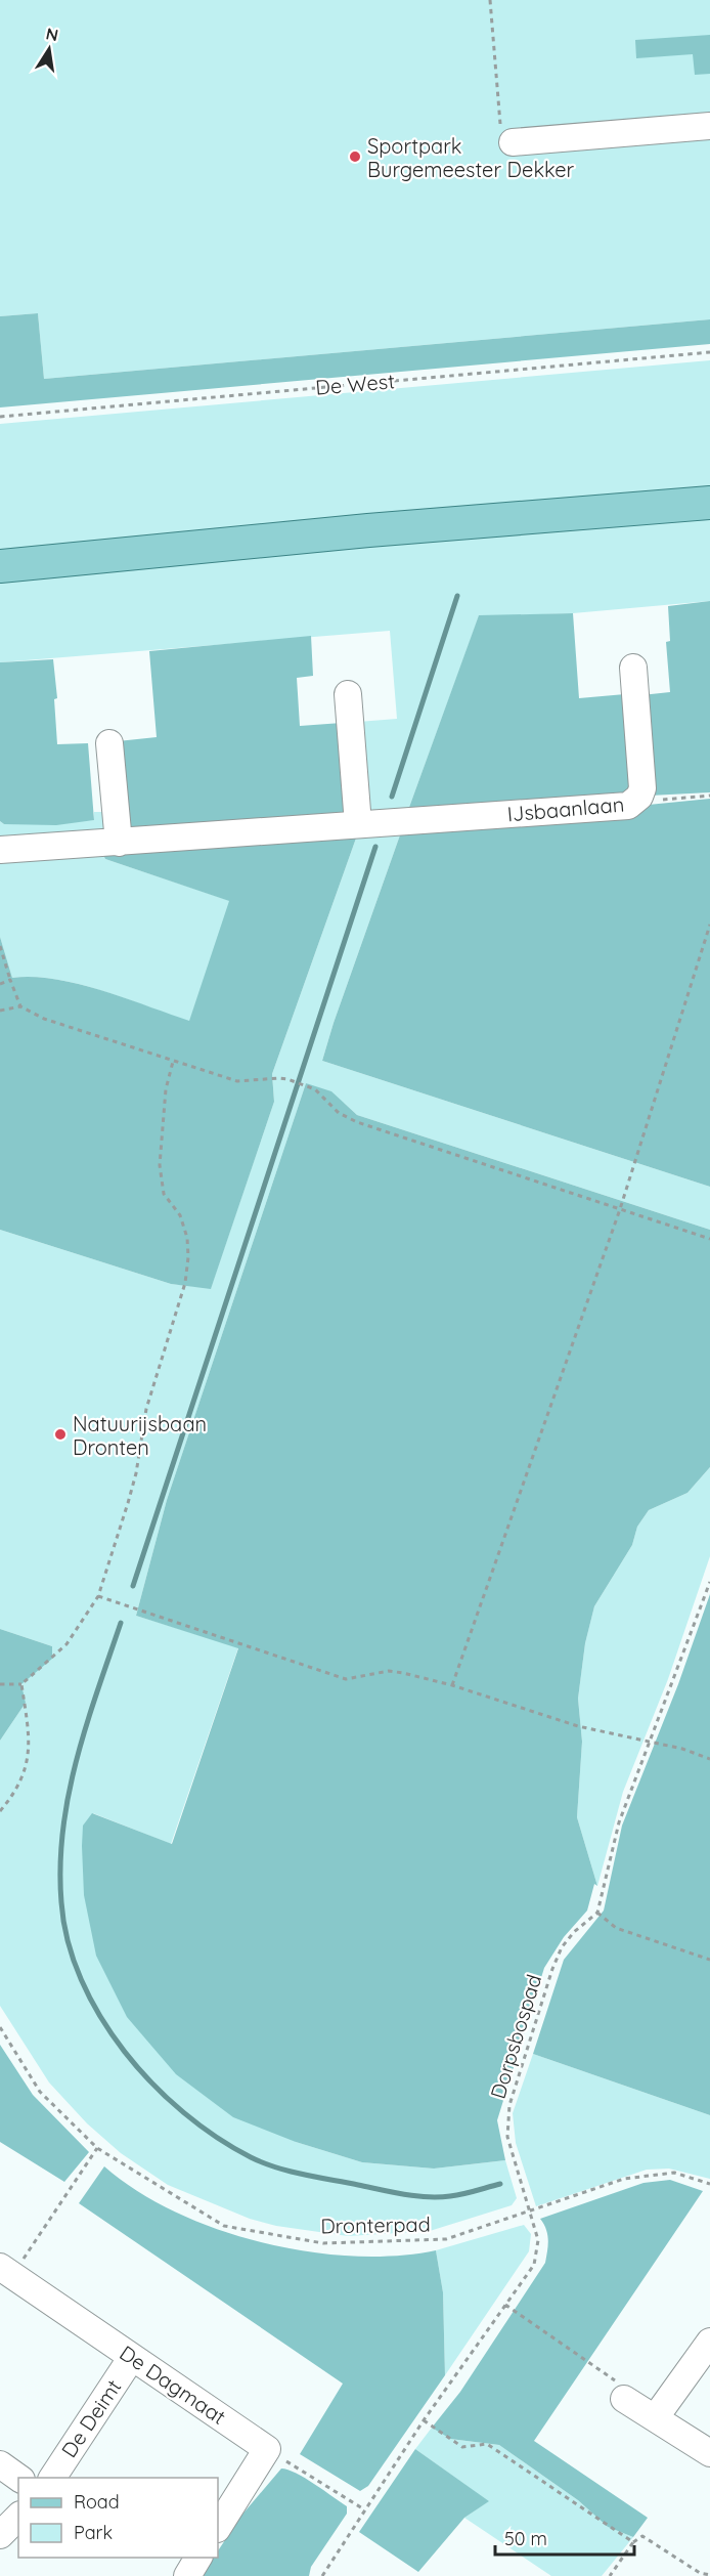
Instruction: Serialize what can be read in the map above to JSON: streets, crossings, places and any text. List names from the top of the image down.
{
  "streets": {
    "street": ["IJsbaanlaan", "De Dagmaat", "De Deimt"],
    "path": ["De West", "Dorpsbospad", "Dronterpad"]
  },
  "crossings": [
    ["Dorpsbospad", "Dronterpad"],
    ["De Dagmaat", "De Deimt"]
  ],
  "places": ["Sportpark Burgemeester Dekker", "Natuurijsbaan Dronten"],
  "legend": ["Road", "Park"],
  "scale_bar": "50 m",
  "north": "top"
}
